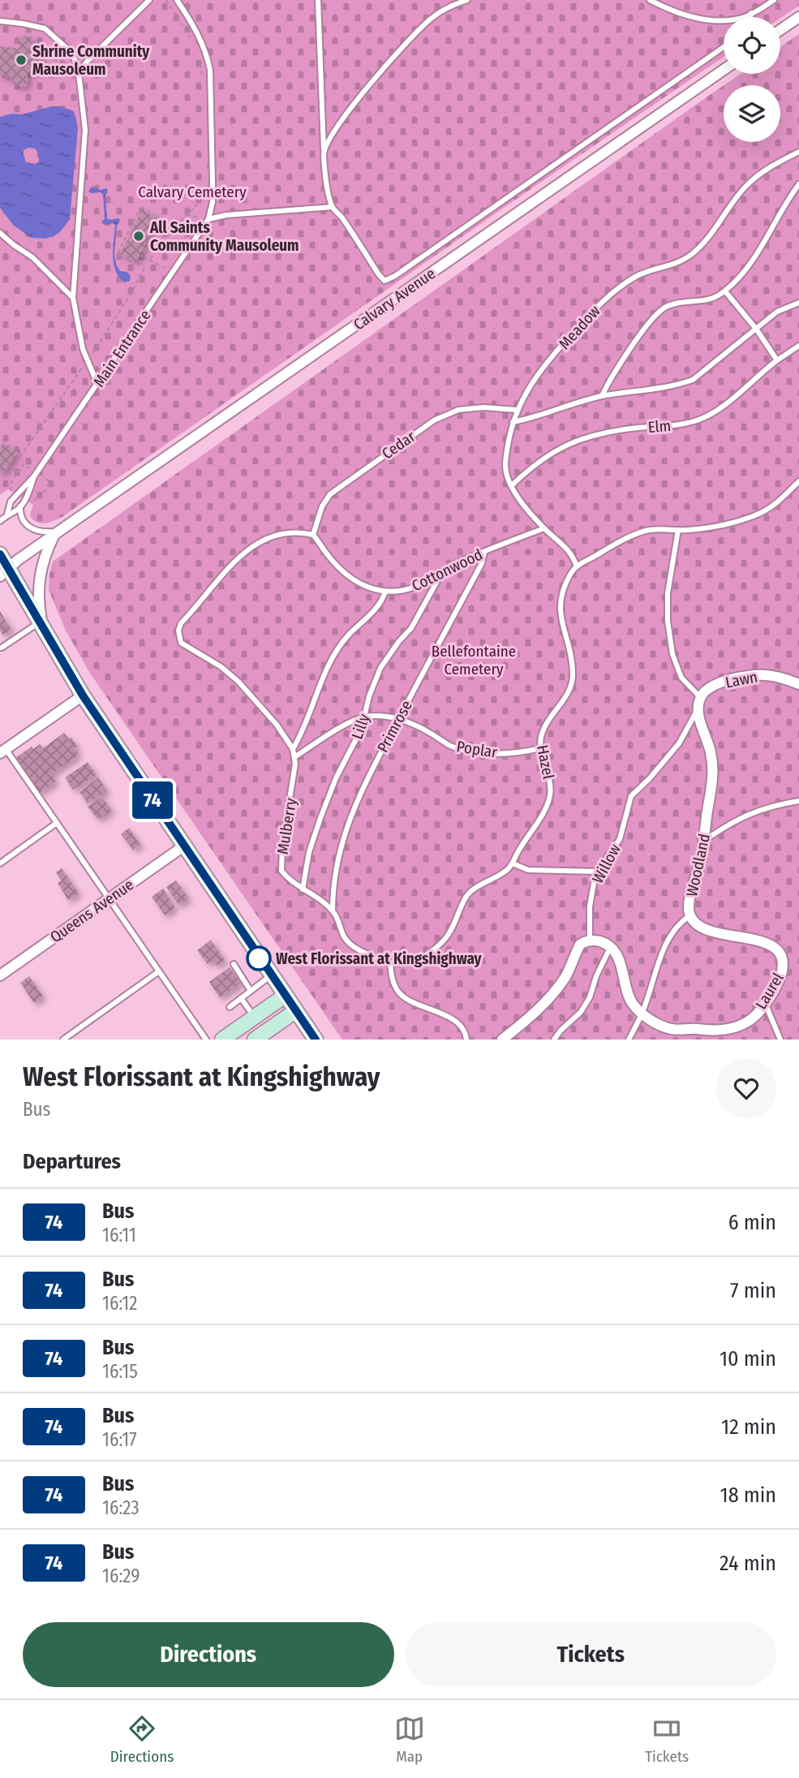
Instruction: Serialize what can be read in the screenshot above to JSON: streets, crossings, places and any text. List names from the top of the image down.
{
  "streets": {
    "street": [
      "Calvary Avenue",
      "Lawn",
      "Woodland",
      "Queens Avenue",
      "Laurel"
    ],
    "lane": [
      "Meadow",
      "Main Entrance",
      "Elm",
      "Cedar",
      "Cottonwood",
      "Lilly",
      "Primrose",
      "Poplar",
      "Hazel",
      "Mulberry",
      "Willow"
    ]
  },
  "crossings": [
    ["Meadow", "Elm"],
    ["Meadow", "Cedar"],
    ["Meadow", "Cottonwood"],
    ["Meadow", "Hazel"],
    ["Cedar", "Cottonwood"],
    ["Cedar", "Mulberry"],
    ["Cottonwood", "Lilly"],
    ["Cottonwood", "Primrose"],
    ["Cottonwood", "Mulberry"],
    ["Lilly", "Poplar"],
    ["Lilly", "Mulberry"],
    ["Primrose", "Poplar"],
    ["Primrose", "Mulberry"],
    ["Poplar", "Hazel"],
    ["Poplar", "Mulberry"],
    ["Willow", "Woodland"],
    ["Woodland", "Laurel"]
  ],
  "parks": ["Calvary Cemetery", "Bellefontaine Cemetery"],
  "places": ["Shrine Community Mausoleum", "All Saints Community Mausoleum", "West Florissant at Kingshighway"],
  "lines": ["bus line 74"],
  "page": {
    "on_map": "74",
    "heading": [
      ["West Florissant at Kingshighway", "Bus"],
      "Departures"
    ],
    "list": [
      {
        "mark": "74",
        "name": "Bus",
        "note": "16:11",
        "value": "6 min"
      },
      {
        "mark": "74",
        "name": "Bus",
        "note": "16:12",
        "value": "7 min"
      },
      {
        "mark": "74",
        "name": "Bus",
        "note": "16:15",
        "value": "10 min"
      },
      {
        "mark": "74",
        "name": "Bus",
        "note": "16:17",
        "value": "12 min"
      },
      {
        "mark": "74",
        "name": "Bus",
        "note": "16:23",
        "value": "18 min"
      },
      {
        "mark": "74",
        "name": "Bus",
        "note": "16:29",
        "value": "24 min"
      }
    ],
    "buttons": ["Directions", "Tickets"],
    "tabs": ["Directions", "Map", "Tickets"]
  }
}
